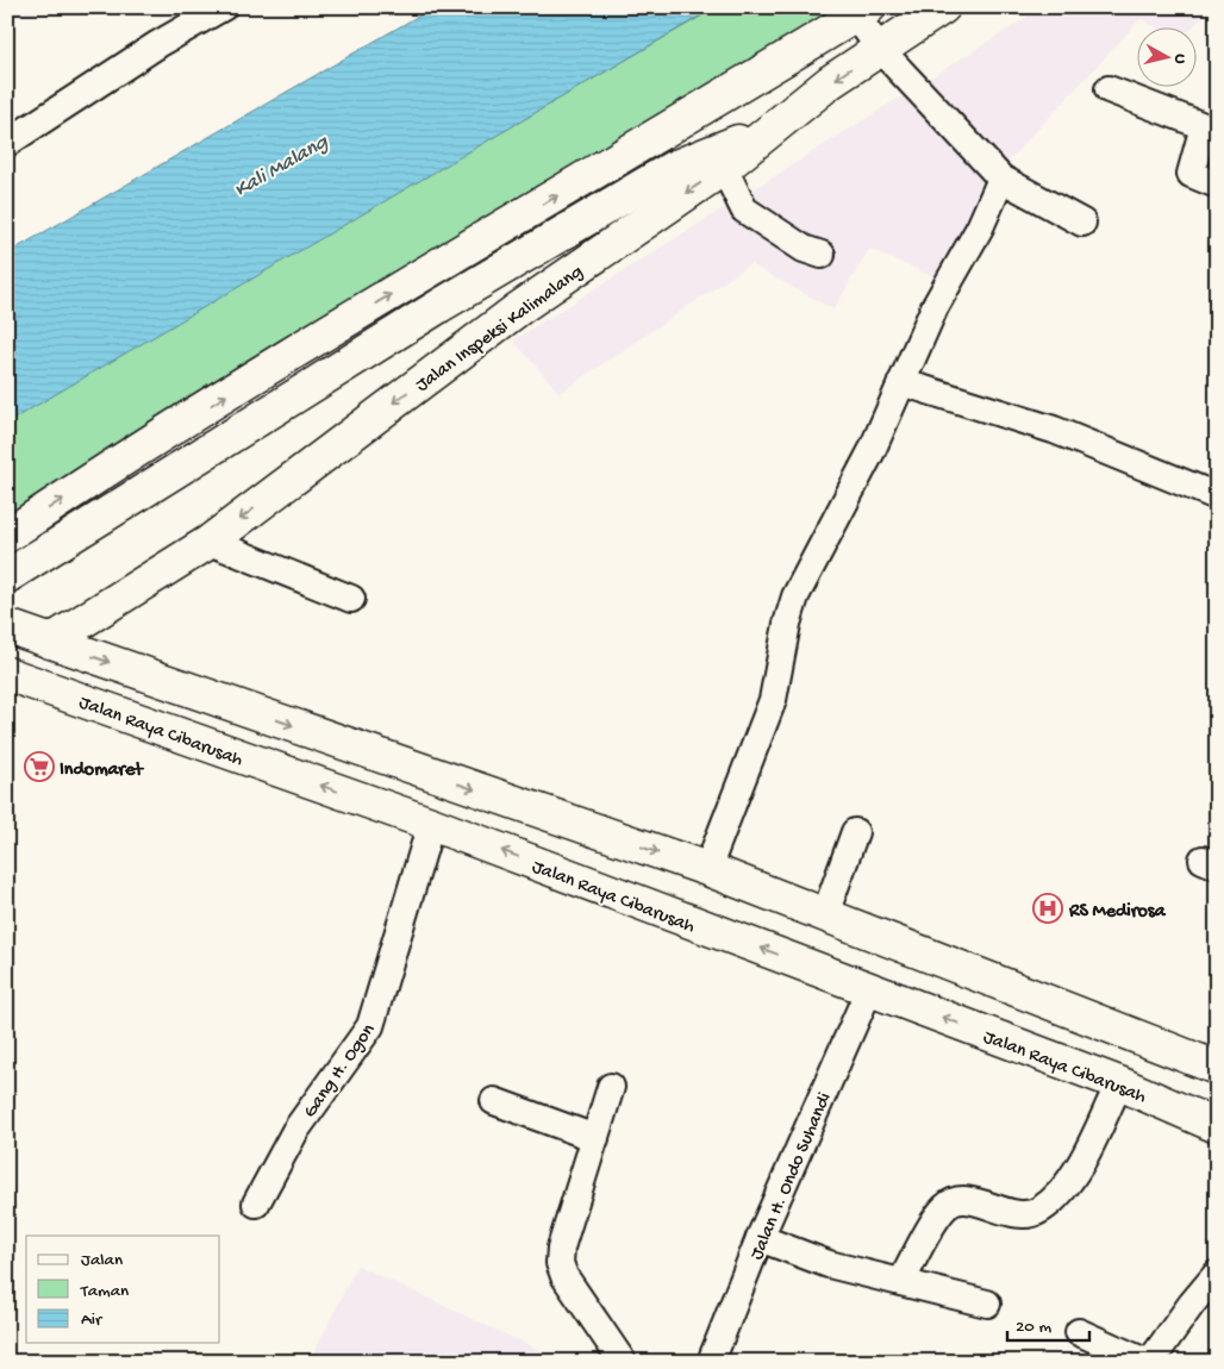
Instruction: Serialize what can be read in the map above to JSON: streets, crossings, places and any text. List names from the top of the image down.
{
  "streets": {
    "main road": ["Jalan Inspeksi Kalimalang", "Jalan Raya Cibarusah"],
    "street": ["Gang H. Ogon", "Jalan H. Ondo Suhandi"]
  },
  "crossings": [
    ["Jalan Raya Cibarusah", "Gang H. Ogon"],
    ["Jalan Raya Cibarusah", "Jalan H. Ondo Suhandi"]
  ],
  "water": ["Kali Malang"],
  "places": {
    "supermarket": ["Indomaret"],
    "hospital": ["RS Medirosa"]
  },
  "legend": ["Jalan", "Taman", "Air"],
  "scale_bar": "20 m",
  "north": "right"
}
